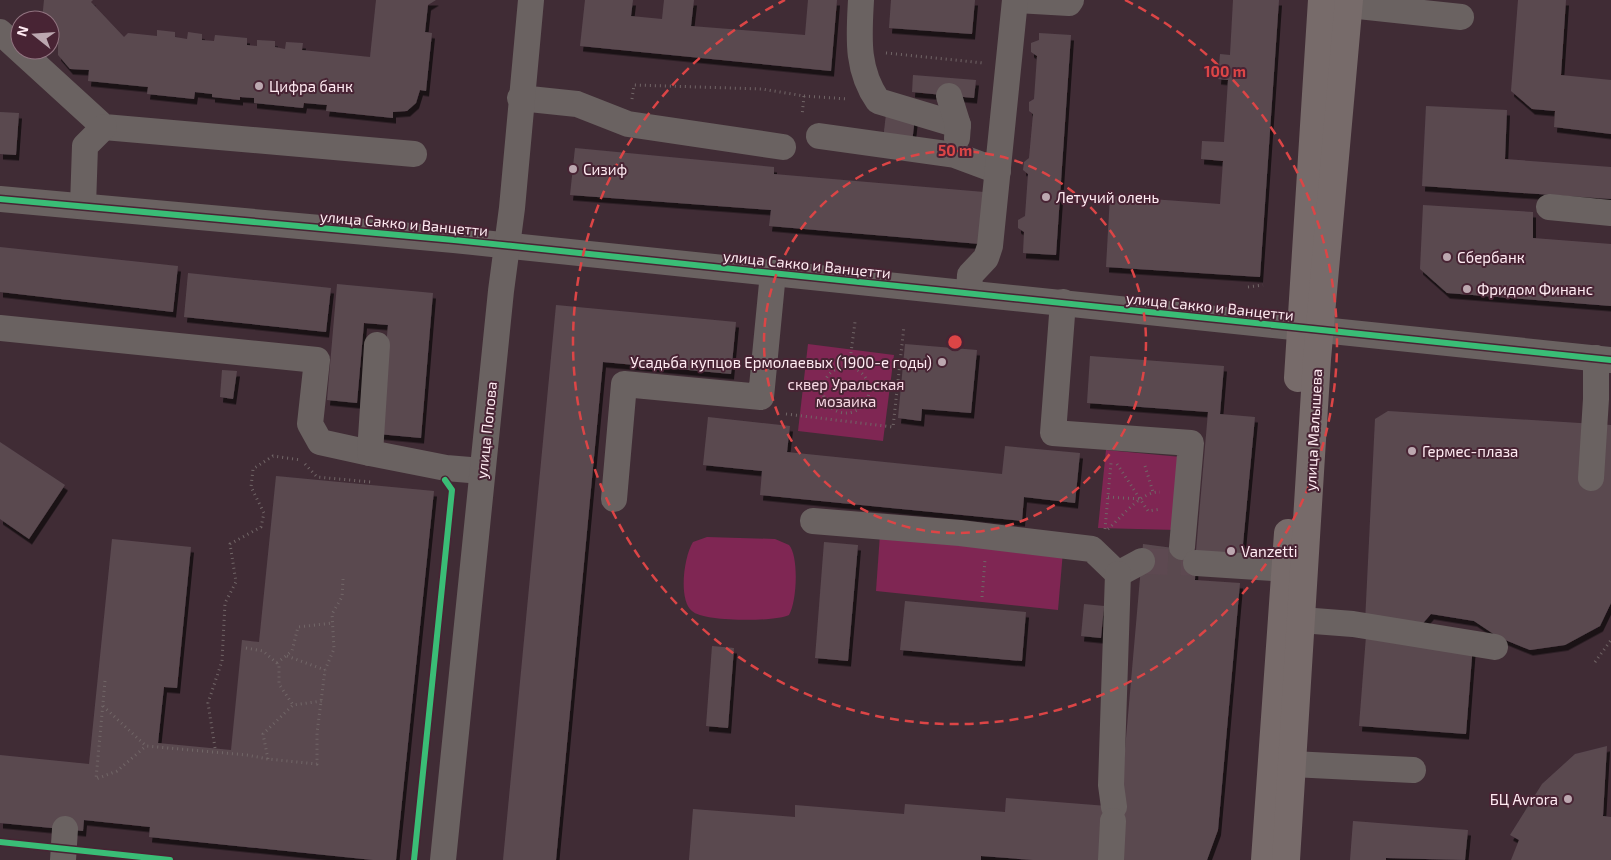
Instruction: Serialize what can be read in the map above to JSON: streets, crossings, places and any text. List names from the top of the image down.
{
  "streets": {
    "main road": ["улица Малышева"],
    "street": ["улица Сакко и Ванцетти", "улица Попова"]
  },
  "crossings": [
    ["улица Сакко и Ванцетти", "улица Попова"],
    ["улица Сакко и Ванцетти", "улица Малышева"]
  ],
  "parks": ["сквер Уральская мозаика"],
  "places": [
    "Цифра банк",
    "Сизиф",
    "Летучий олень",
    "Сбербанк",
    "Фридом Финанс",
    "Усадьба купцов Ермолаевых (1900-е годы)",
    "Гермес-плаза",
    "Vanzetti",
    "БЦ Avrora"
  ],
  "north": "left",
  "rings": ["100 m", "50 m"]
}
